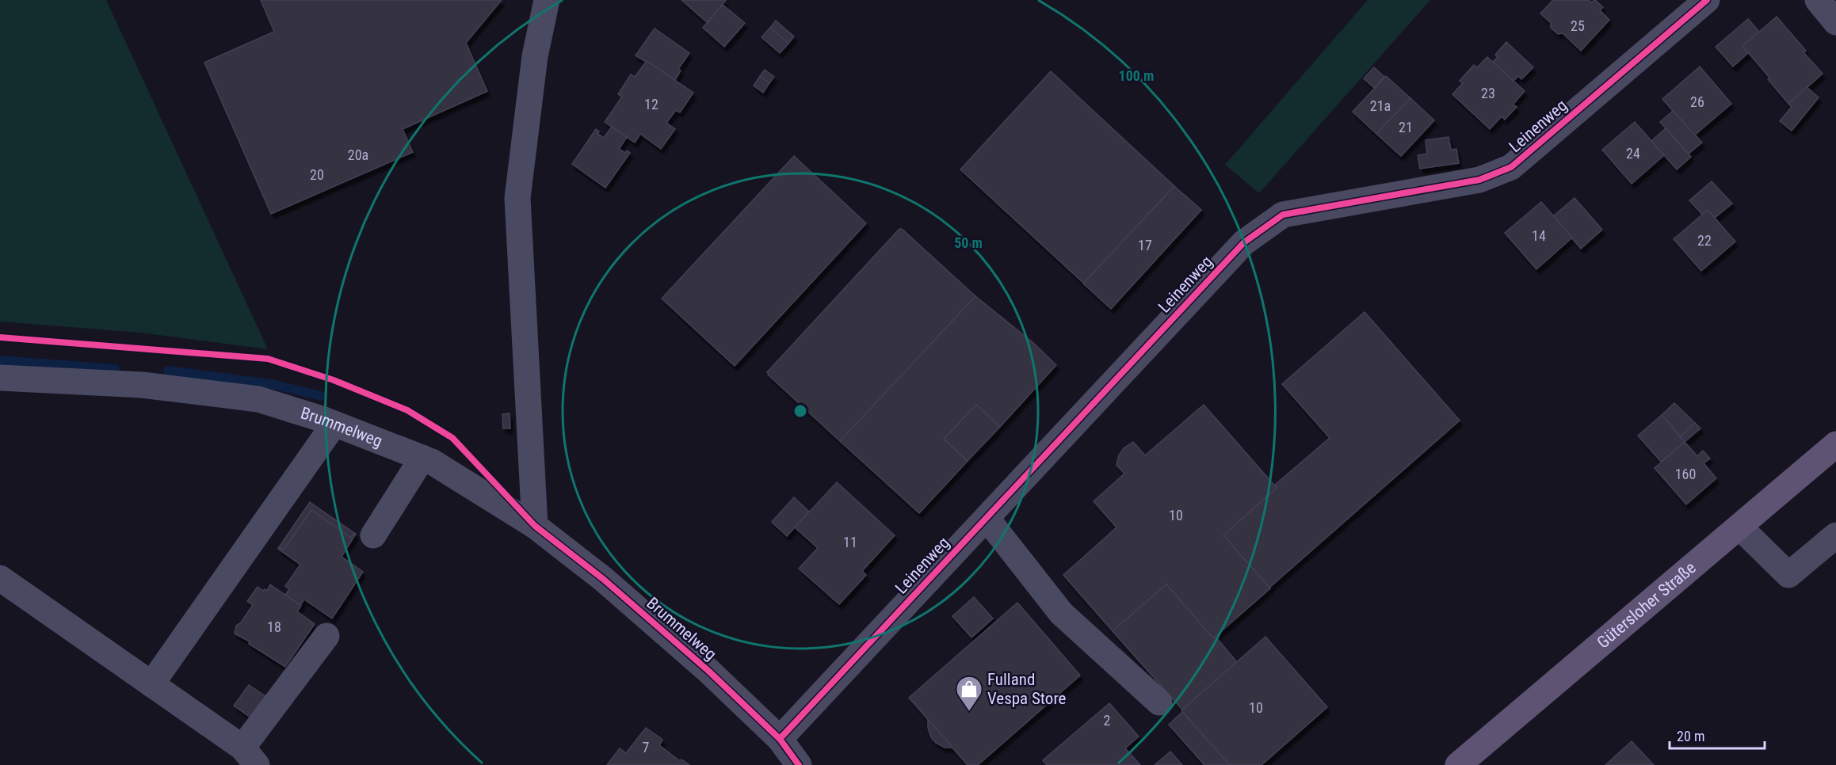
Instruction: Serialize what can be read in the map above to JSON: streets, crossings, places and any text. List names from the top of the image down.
{
  "streets": {
    "main road": ["Gütersloher Straße"],
    "street": ["Leinenweg", "Brummelweg"]
  },
  "crossings": [
    ["Leinenweg", "Brummelweg"]
  ],
  "places": {
    "shop": ["Fulland Vespa Store"]
  },
  "house_numbers": [
    "25",
    "23",
    "26",
    "12",
    "21a",
    "21",
    "24",
    "20a",
    "20",
    "14",
    "22",
    "17",
    "160",
    "10",
    "11",
    "18",
    "10",
    "2",
    "7"
  ],
  "scale_bar": "20 m",
  "rings": ["100 m", "50 m"]
}
